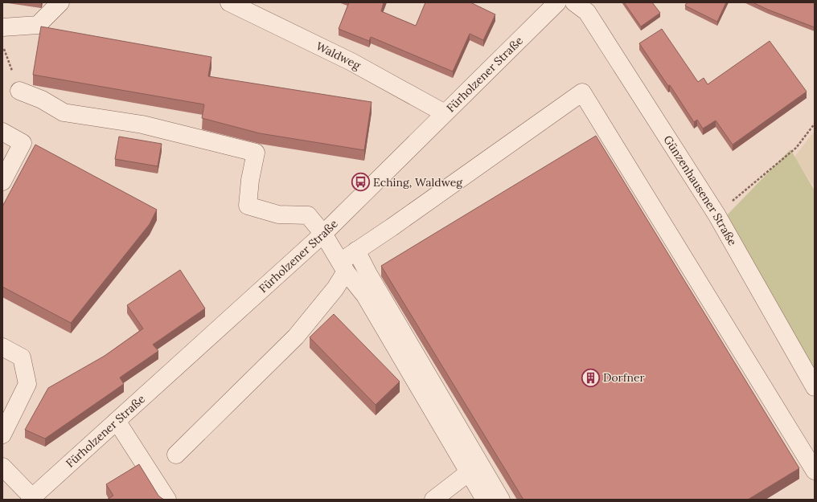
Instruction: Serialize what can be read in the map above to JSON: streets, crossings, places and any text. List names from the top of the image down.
{
  "streets": {
    "street": ["Waldweg", "Fürholzener Straße", "Günzenhausener Straße"]
  },
  "crossings": [
    ["Waldweg", "Fürholzener Straße"]
  ],
  "places": {
    "bus stop": ["Eching, Waldweg"],
    "building": ["Dorfner"]
  }
}
